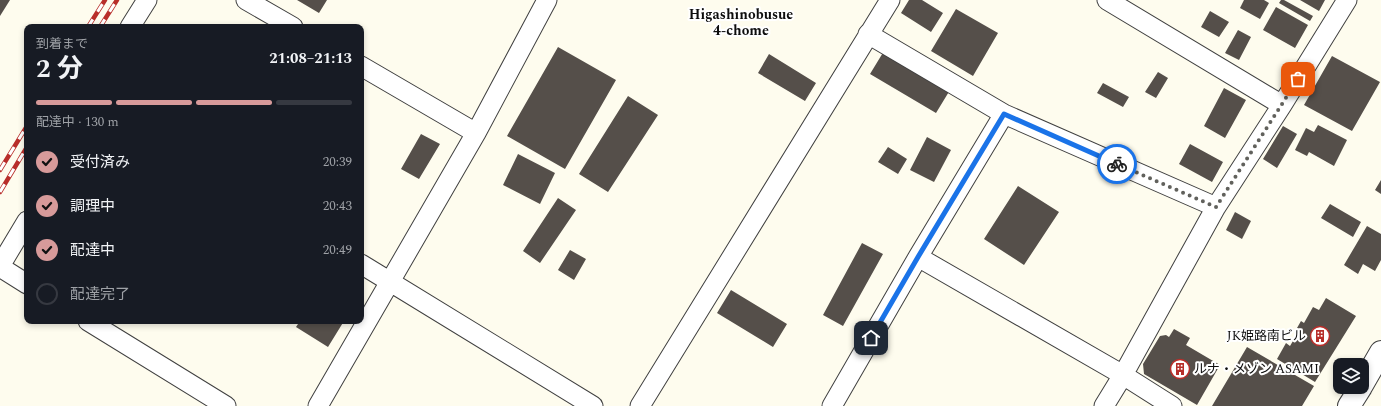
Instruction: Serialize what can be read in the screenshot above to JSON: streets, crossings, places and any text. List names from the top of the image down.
{
  "districts": ["Higashinobusue 4-chome"],
  "places": {
    "building": ["JK姫路南ビル", "ルナ・メゾン ASAMI"]
  },
  "page": {
    "heading": ["2 分", "到着まで", "21:08–21:13"],
    "bar": "配達中 · 130 m",
    "list": [
      ["受付済み", "20:39"],
      ["調理中", "20:43"],
      ["配達中", "20:49"],
      "配達完了"
    ]
  }
}
